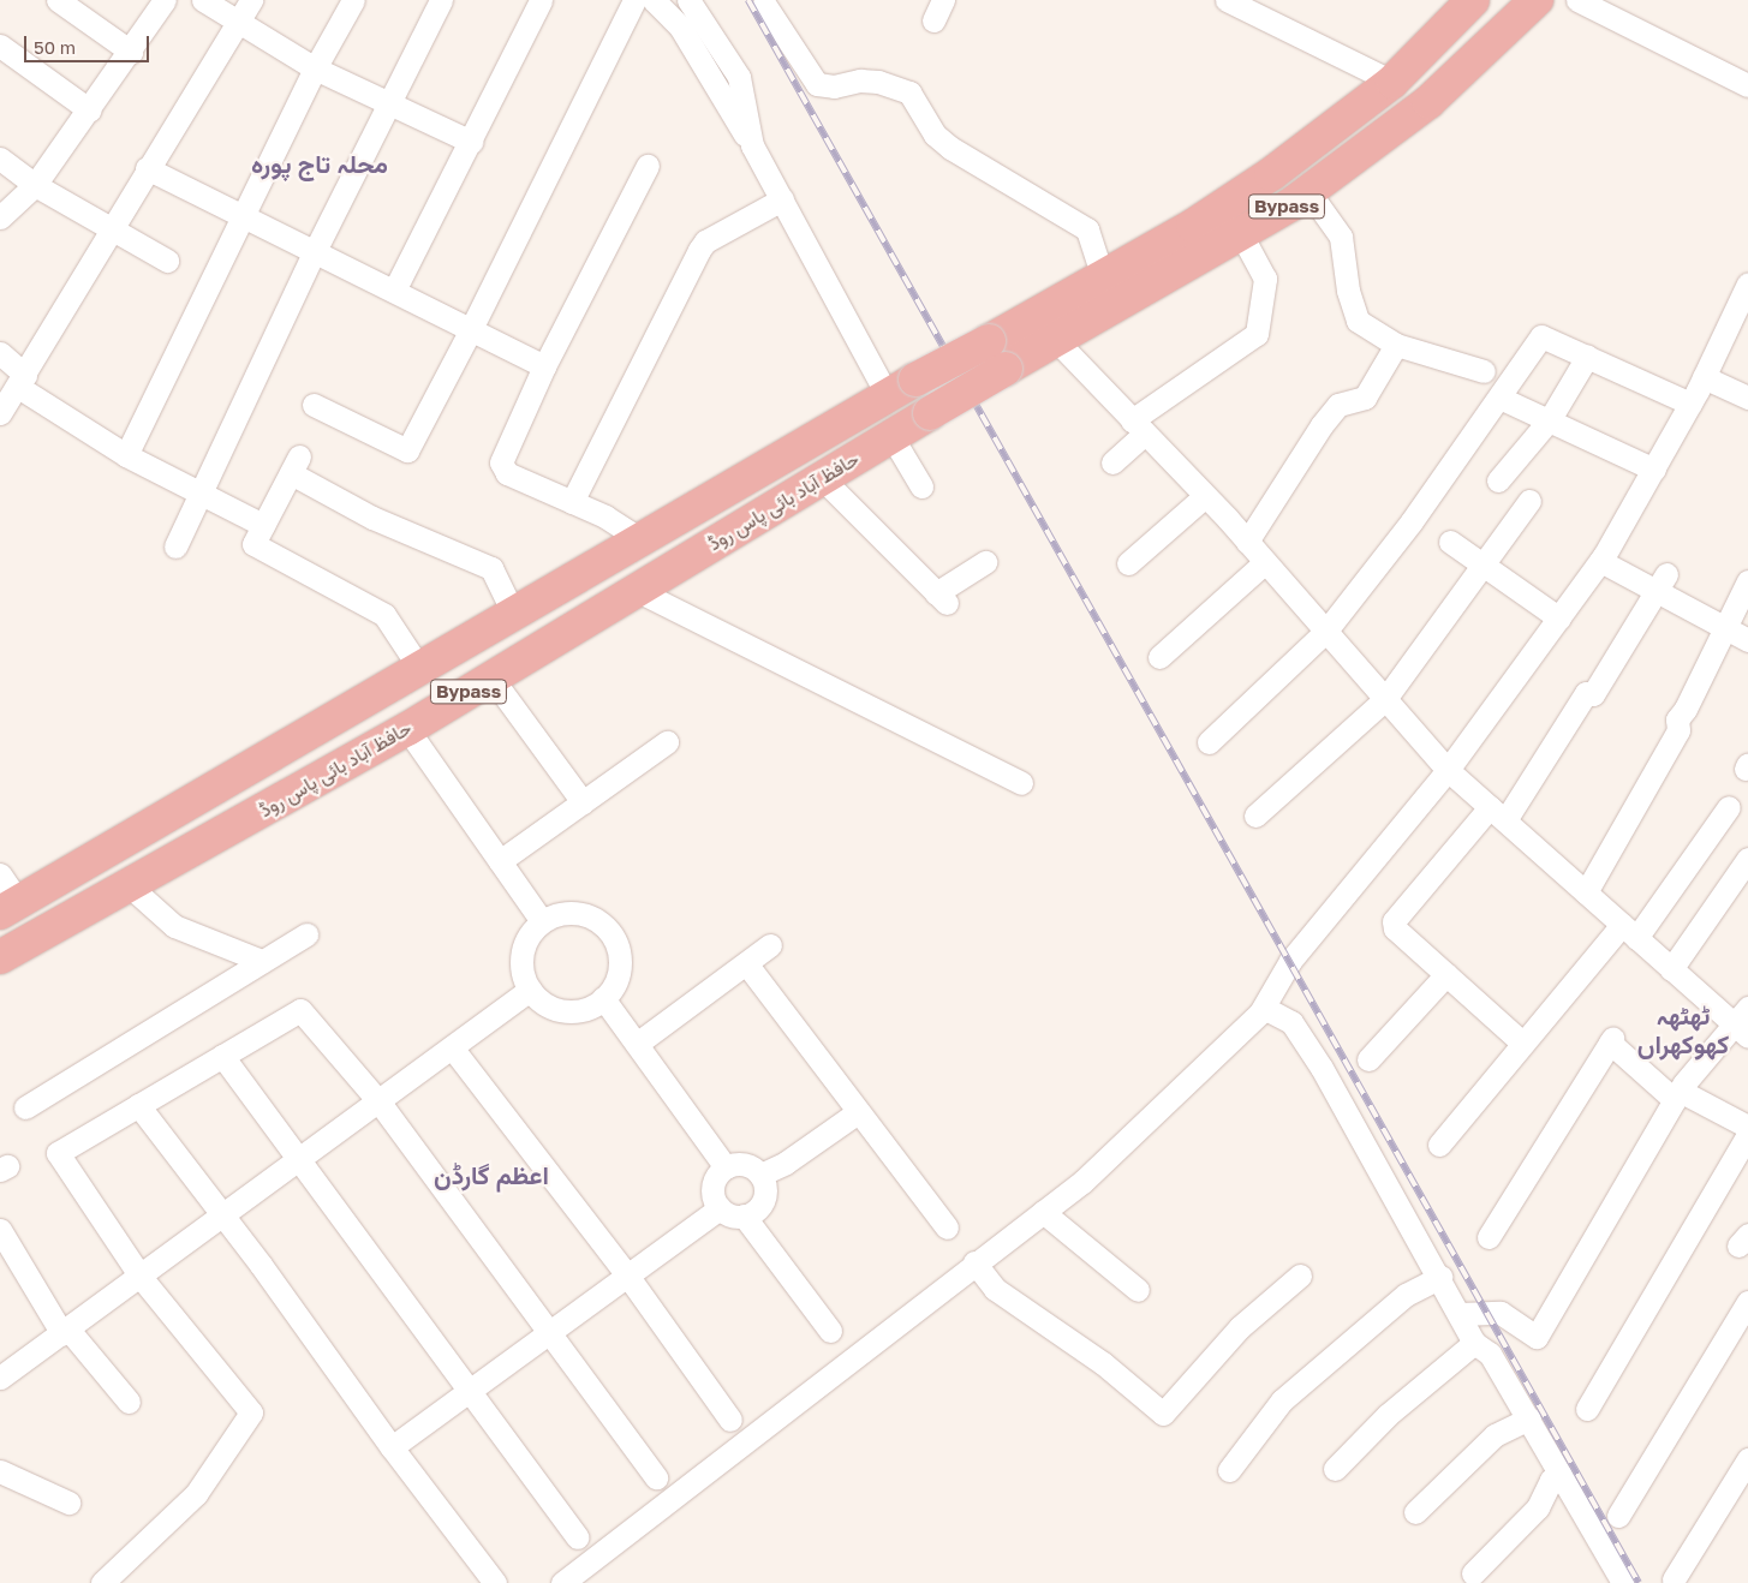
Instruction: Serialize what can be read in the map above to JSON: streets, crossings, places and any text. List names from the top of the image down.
{
  "streets": {
    "highway": ["Bypass", "حافظ آباد بائی پاس روڈ"]
  },
  "districts": ["محلہ تاج پورہ", "ٹھٹھہ کھوکھراں", "اعظم گارڈن"],
  "scale_bar": "50 m"
}
